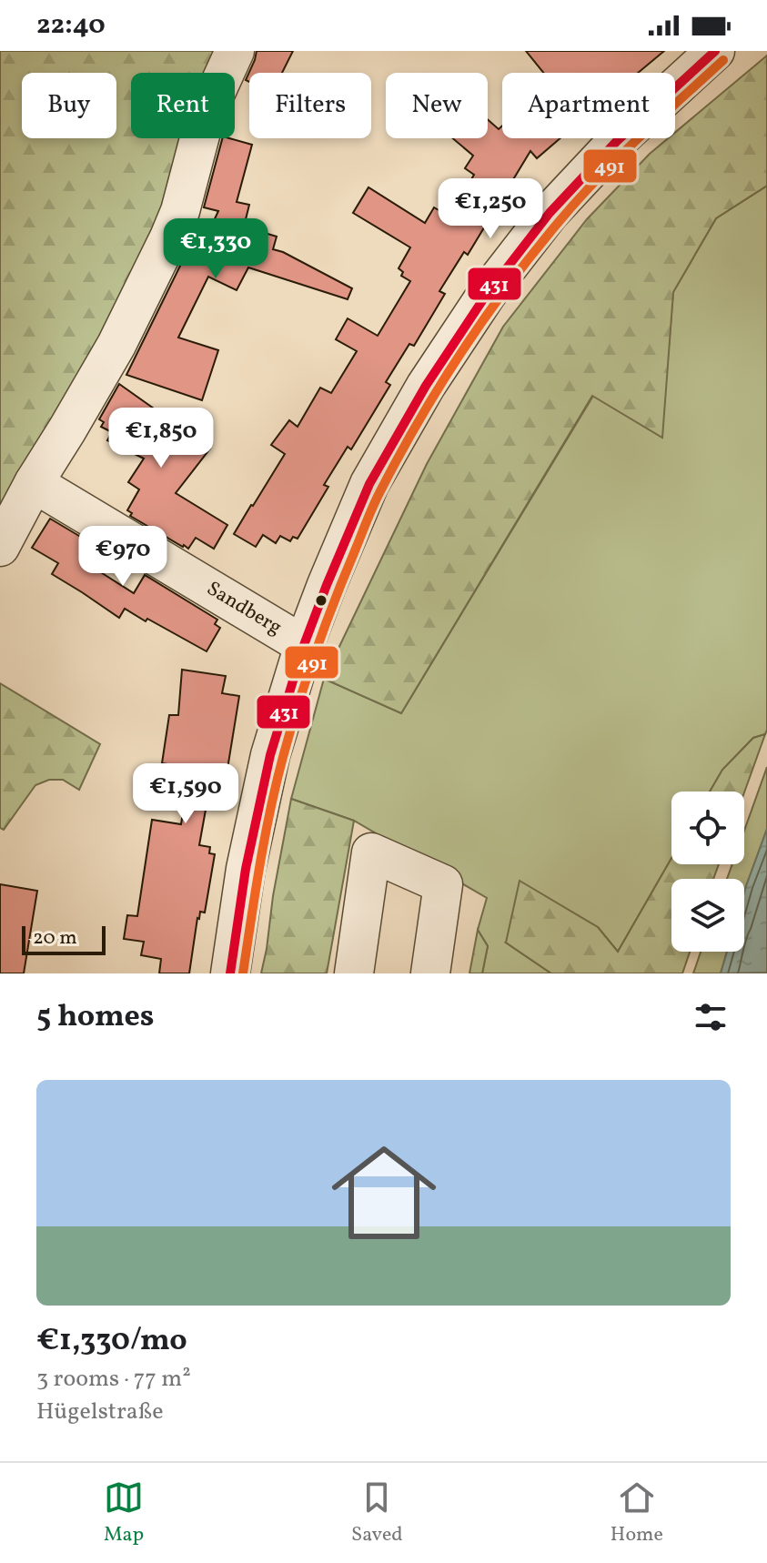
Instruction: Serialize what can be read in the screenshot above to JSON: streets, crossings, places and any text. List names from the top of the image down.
{
  "streets": {
    "street": ["Sandberg"]
  },
  "lines": ["transit line 431", "transit line 491"],
  "scale_bar": "20 m",
  "page": {
    "status": "22:40",
    "chip": [
      "Buy",
      "Rent",
      "Filters",
      "New",
      "Apartment"
    ],
    "price": [
      "€1,250",
      "€1,330",
      "€1,850",
      "€970",
      "€1,590"
    ],
    "scale": "20 m",
    "heading": "5 homes",
    "list": [
      {
        "name": "€1,330/mo",
        "note": "3 rooms · 77 m² · Hügelstraße"
      }
    ],
    "tabs": ["Map", "Saved", "Home"]
  }
}
